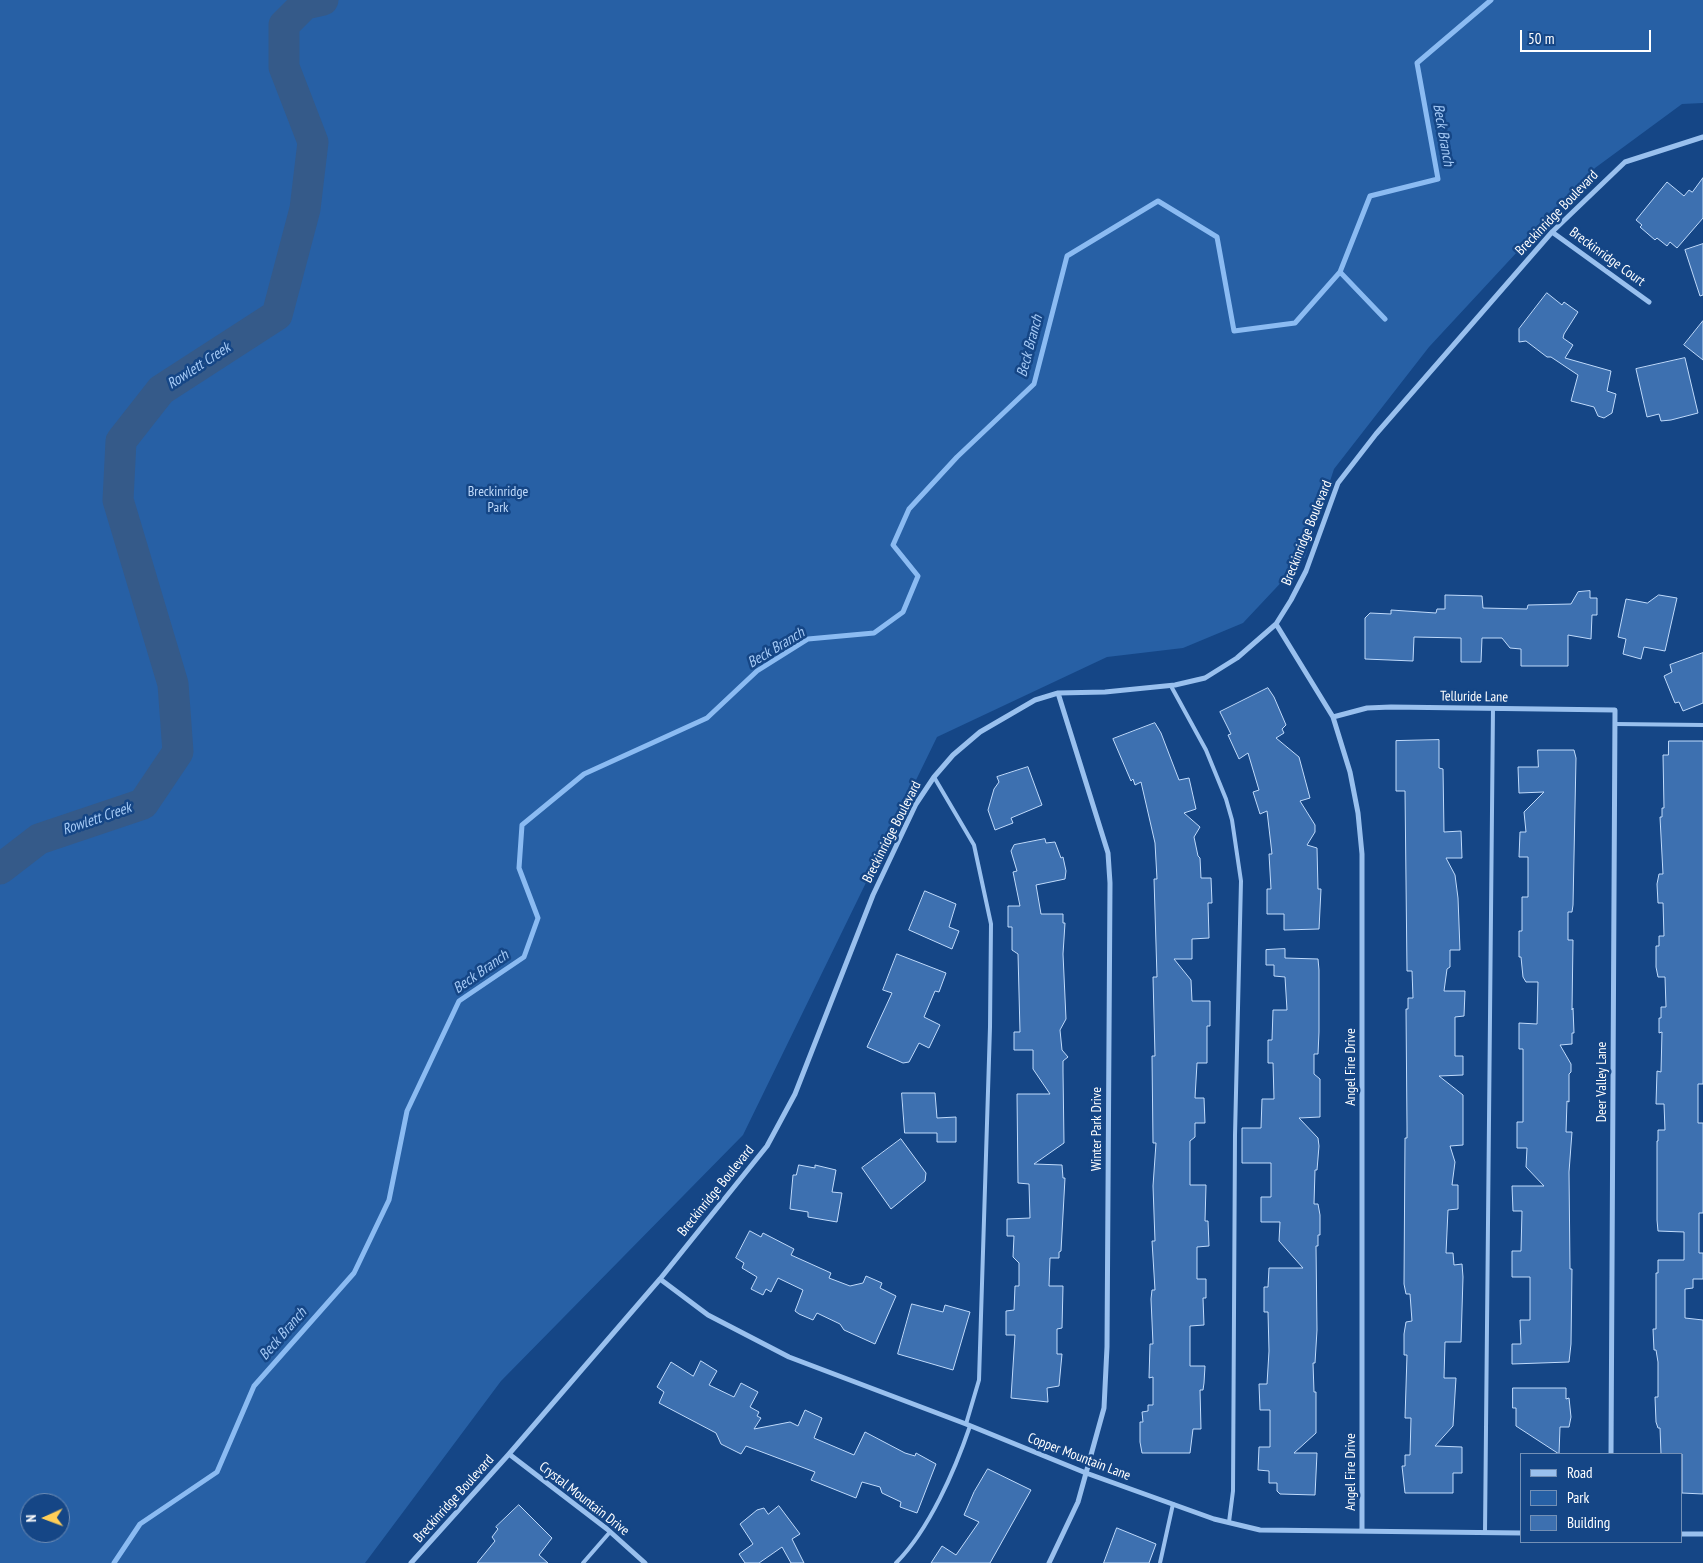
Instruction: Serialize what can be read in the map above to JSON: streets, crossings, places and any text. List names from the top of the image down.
{
  "streets": {
    "street": [
      "Breckinridge Boulevard",
      "Breckinridge Court",
      "Telluride Lane",
      "Angel Fire Drive",
      "Deer Valley Lane",
      "Winter Park Drive",
      "Copper Mountain Lane",
      "Crystal Mountain Drive"
    ]
  },
  "crossings": [
    ["Breckinridge Boulevard", "Breckinridge Court"],
    ["Breckinridge Boulevard", "Angel Fire Drive"],
    ["Breckinridge Boulevard", "Winter Park Drive"],
    ["Breckinridge Boulevard", "Copper Mountain Lane"],
    ["Breckinridge Boulevard", "Crystal Mountain Drive"],
    ["Telluride Lane", "Angel Fire Drive"],
    ["Telluride Lane", "Deer Valley Lane"],
    ["Angel Fire Drive", "Copper Mountain Lane"],
    ["Winter Park Drive", "Copper Mountain Lane"]
  ],
  "water": ["Beck Branch", "Rowlett Creek"],
  "parks": ["Breckinridge Park"],
  "legend": ["Road", "Park", "Building"],
  "scale_bar": "50 m",
  "north": "left"
}
